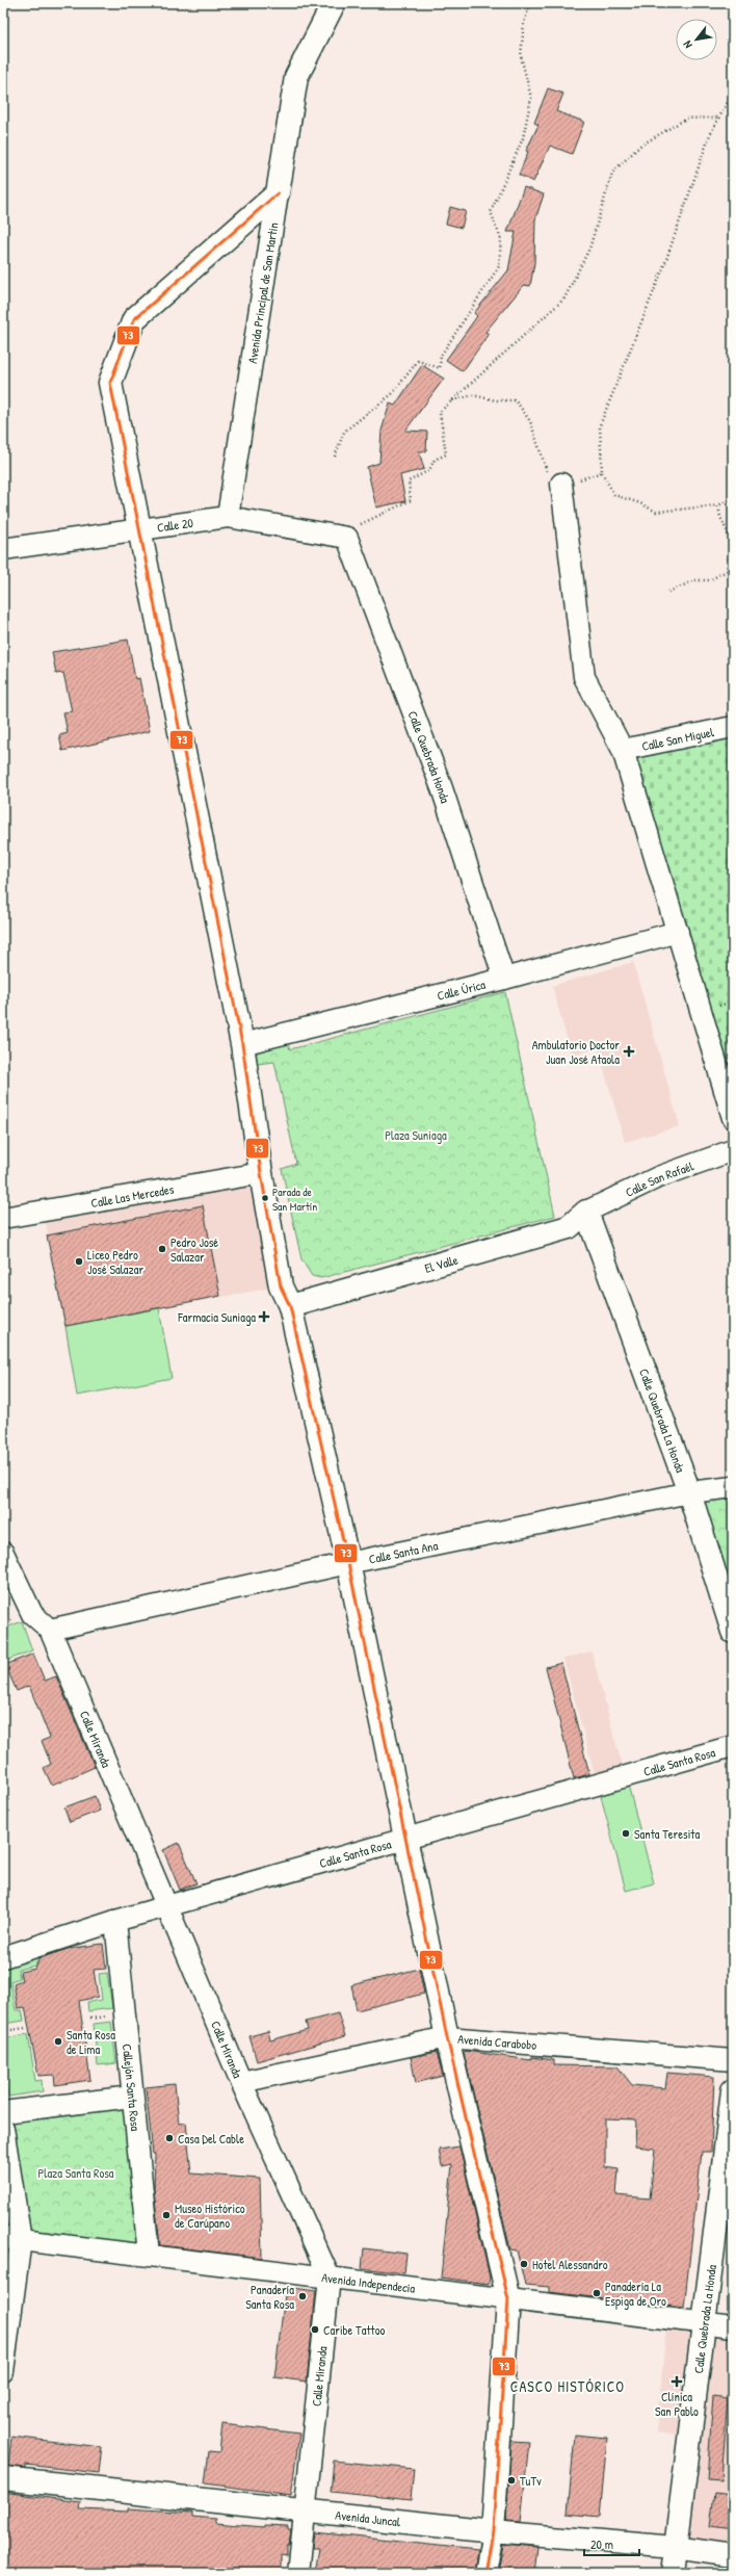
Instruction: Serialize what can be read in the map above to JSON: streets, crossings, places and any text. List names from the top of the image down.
{
  "streets": {
    "main road": [
      "Avenida Principal de San Martin",
      "El Valle",
      "Calle Quebrada La Honda",
      "Avenida Juncal"
    ],
    "street": [
      "Calle 20",
      "Calle San Miguel",
      "Calle Quebrada Honda",
      "Calle Úrica",
      "Calle San Rafaél",
      "Calle Las Mercedes",
      "Calle Santa Ana",
      "Calle Miranda",
      "Calle Santa Rosa",
      "Avenida Carabobo",
      "Callejón Santa Rosa",
      "Avenida Independecia"
    ]
  },
  "crossings": [
    ["Avenida Principal de San Martin", "Calle 20"],
    ["Calle 20", "Calle Quebrada Honda"],
    ["Calle Quebrada Honda", "Calle Úrica"],
    ["Calle San Rafaél", "El Valle"],
    ["Calle San Rafaél", "Calle Quebrada La Honda"],
    ["El Valle", "Calle Quebrada La Honda"],
    ["Calle Quebrada La Honda", "Calle Santa Ana"],
    ["Calle Quebrada La Honda", "Avenida Independecia"],
    ["Calle Quebrada La Honda", "Avenida Juncal"],
    ["Calle Santa Ana", "Calle Miranda"],
    ["Calle Miranda", "Calle Santa Rosa"],
    ["Calle Miranda", "Avenida Carabobo"],
    ["Calle Miranda", "Avenida Independecia"],
    ["Calle Miranda", "Avenida Juncal"],
    ["Calle Santa Rosa", "Callejón Santa Rosa"],
    ["Callejón Santa Rosa", "Avenida Independecia"]
  ],
  "districts": ["CASCO HISTÓRICO"],
  "parks": ["Plaza Suniaga", "Plaza Santa Rosa"],
  "places": {
    "health": ["Ambulatorio Doctor Juan José Ataola", "Farmacia Suniaga", "Clínica San Pablo"],
    "other": [
      "Parada de San Martín",
      "Pedro José Salazar",
      "Liceo Pedro José Salazar",
      "Santa Teresita",
      "Santa Rosa de Lima",
      "Casa Del Cable",
      "Museo Histórico de Carúpano",
      "Hotel Alessandro",
      "Panadería La Espiga de Oro",
      "Panadería Santa Rosa",
      "Caribe Tattoo",
      "TuTv"
    ]
  },
  "lines": ["transit line 73"],
  "scale_bar": "20 m",
  "north": "bottom left"
}
